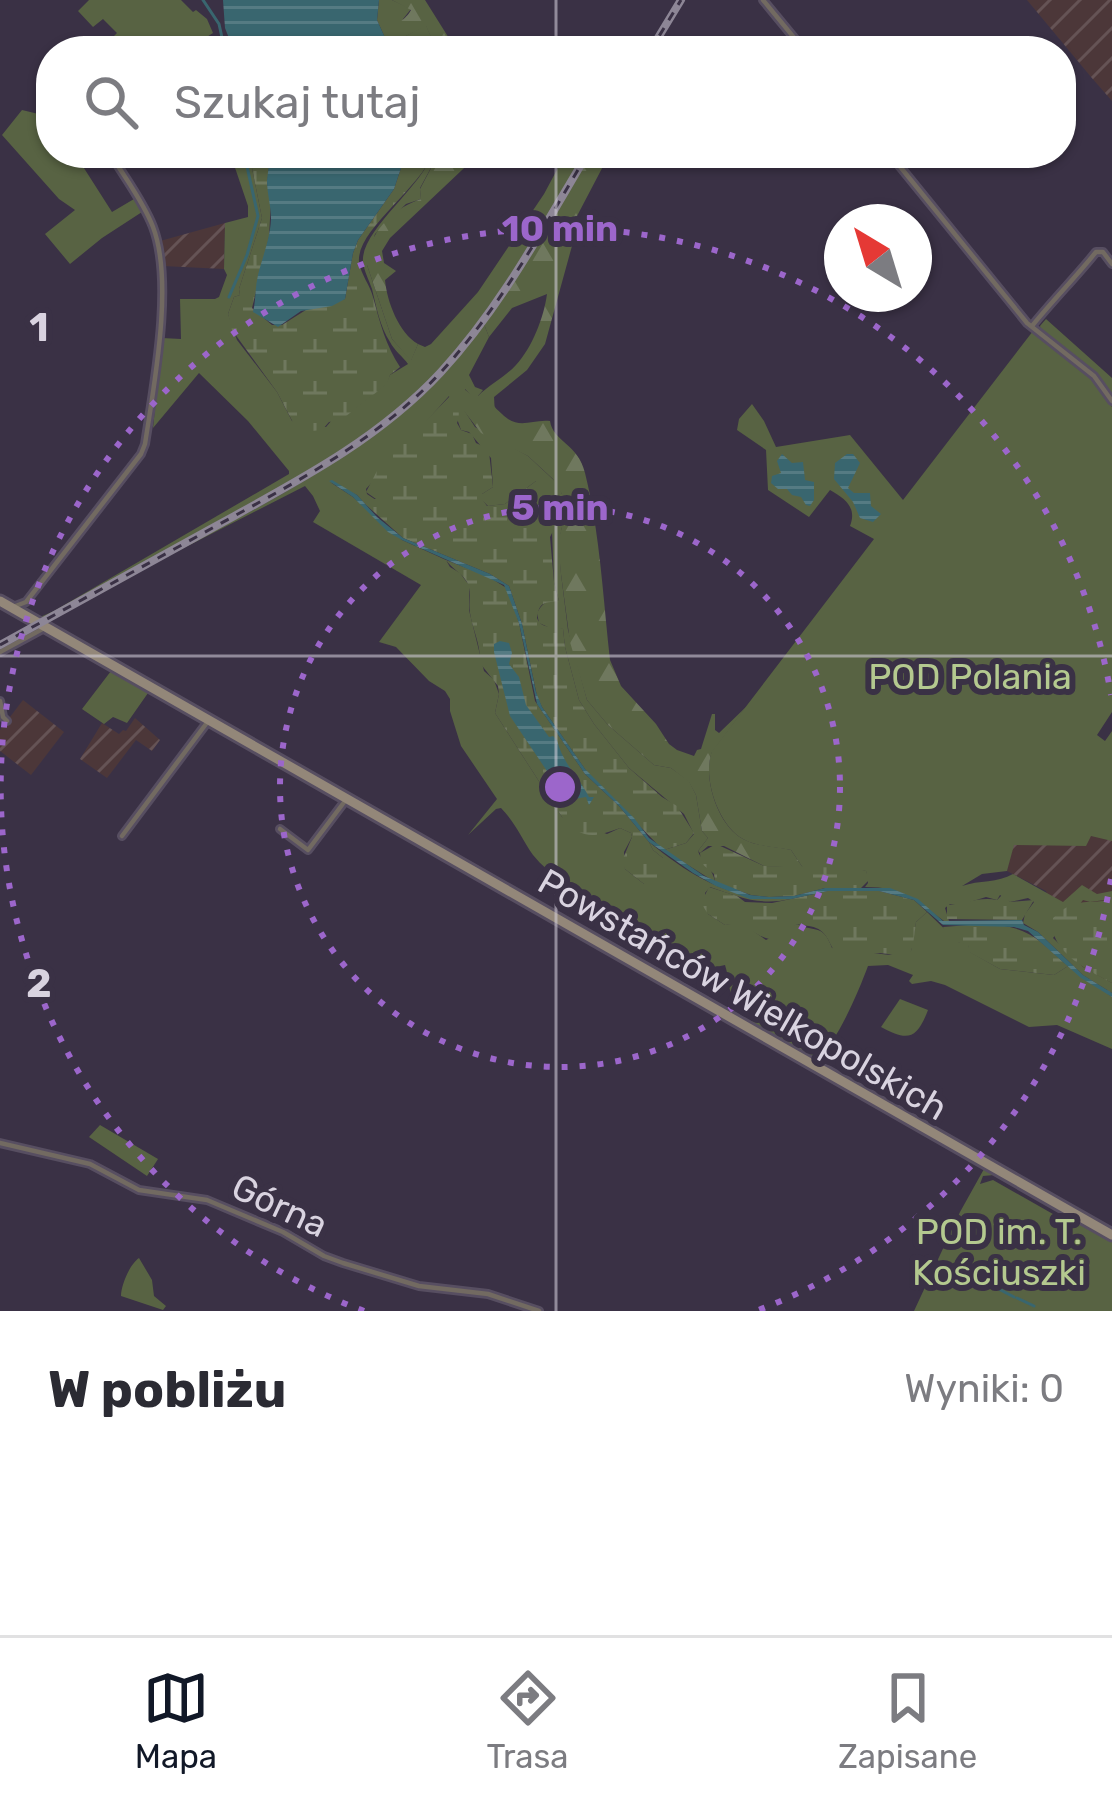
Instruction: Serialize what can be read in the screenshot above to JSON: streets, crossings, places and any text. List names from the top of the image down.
{
  "streets": {
    "street": ["Powstańców Wielkopolskich", "Górna"]
  },
  "parks": ["POD Polania", "POD im. T. Kościuszki"],
  "north": "top left",
  "page": {
    "search": "Szukaj tutaj",
    "heading": ["W pobliżu", "Wyniki: 0"],
    "nav": ["Mapa", "Trasa", "Zapisane"]
  },
  "grid": {
    "rows": ["1", "2"]
  },
  "rings": ["10 min", "5 min"]
}
